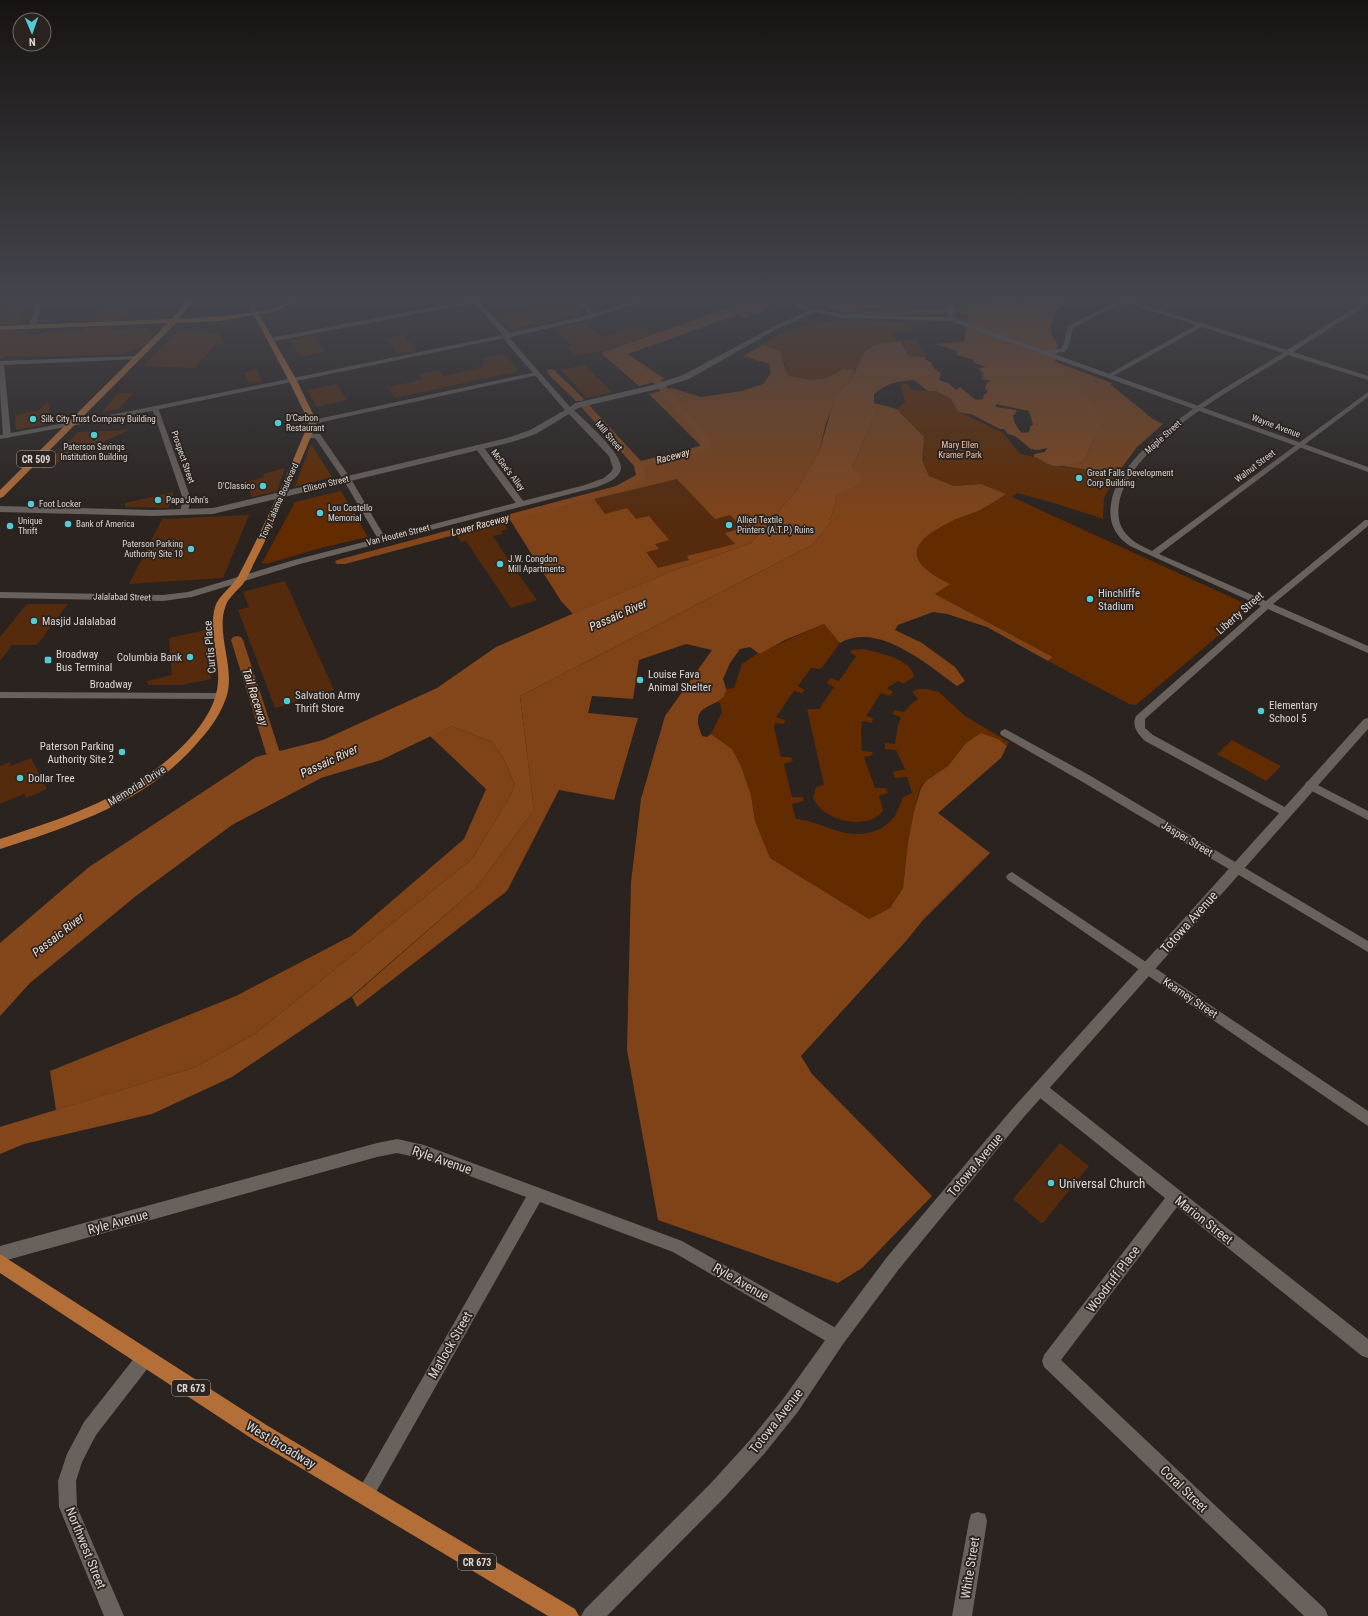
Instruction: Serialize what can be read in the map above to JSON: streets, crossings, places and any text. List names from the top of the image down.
{
  "streets": {
    "main road": [
      "CR 509",
      "Tony Lalama Boulevard",
      "Curtis Place",
      "Memorial Drive",
      "CR 673",
      "West Broadway"
    ],
    "street": [
      "Wayne Avenue",
      "Mill Street",
      "Maple Street",
      "Prospect Street",
      "Walnut Street",
      "McGee's Alley",
      "Ellison Street",
      "Van Houten Street",
      "Jalalabad Street",
      "Liberty Street",
      "Broadway",
      "Jasper Street",
      "Totowa Avenue",
      "Kearney Street",
      "Ryle Avenue",
      "Marion Street",
      "Woodruff Place",
      "Matlock Street",
      "Coral Street",
      "Northwest Street",
      "White Street"
    ]
  },
  "crossings": [
    ["Wayne Avenue", "Maple Street"],
    ["Wayne Avenue", "Walnut Street"],
    ["Mill Street", "Ellison Street"],
    ["Mill Street", "Van Houten Street"],
    ["Maple Street", "Walnut Street"],
    ["Maple Street", "Liberty Street"],
    ["Prospect Street", "Ellison Street"],
    ["McGee's Alley", "Ellison Street"],
    ["McGee's Alley", "Van Houten Street"],
    ["Ellison Street", "Tony Lalama Boulevard"],
    ["Tony Lalama Boulevard", "Van Houten Street"],
    ["Tony Lalama Boulevard", "Jalalabad Street"],
    ["Tony Lalama Boulevard", "Curtis Place"],
    ["Van Houten Street", "Jalalabad Street"],
    ["Van Houten Street", "Curtis Place"],
    ["Jalalabad Street", "Curtis Place"],
    ["Liberty Street", "Totowa Avenue"],
    ["Curtis Place", "Broadway"],
    ["Curtis Place", "Memorial Drive"],
    ["Broadway", "Memorial Drive"],
    ["Jasper Street", "Totowa Avenue"],
    ["Totowa Avenue", "Kearney Street"],
    ["Totowa Avenue", "Ryle Avenue"],
    ["Totowa Avenue", "Marion Street"],
    ["Ryle Avenue", "Matlock Street"],
    ["Marion Street", "Woodruff Place"],
    ["Woodruff Place", "Coral Street"],
    ["Matlock Street", "West Broadway"],
    ["West Broadway", "Northwest Street"]
  ],
  "water": [
    "Raceway",
    "Lower Raceway",
    "Passaic River",
    "Tail Raceway"
  ],
  "parks": ["Mary Ellen Kramer Park"],
  "places": {
    "other": [
      "Silk City Trust Company Building",
      "D'Carbon Restaurant",
      "Paterson Savings Institution Building",
      "Great Falls Development Corp Building",
      "D'Classico",
      "Papa John's",
      "Foot Locker",
      "Lou Costello Memorial",
      "Bank of America",
      "Allied Textile Printers (A.T.P.) Ruins",
      "Unique Thrift",
      "Paterson Parking Authority Site 10",
      "J.W. Congdon Mill Apartments",
      "Hinchliffe Stadium",
      "Masjid Jalalabad",
      "Columbia Bank",
      "Louise Fava Animal Shelter",
      "Salvation Army Thrift Store",
      "Elementary School 5",
      "Paterson Parking Authority Site 2",
      "Dollar Tree",
      "Universal Church"
    ],
    "transit": ["Broadway Bus Terminal"]
  },
  "north": "bottom"
}
